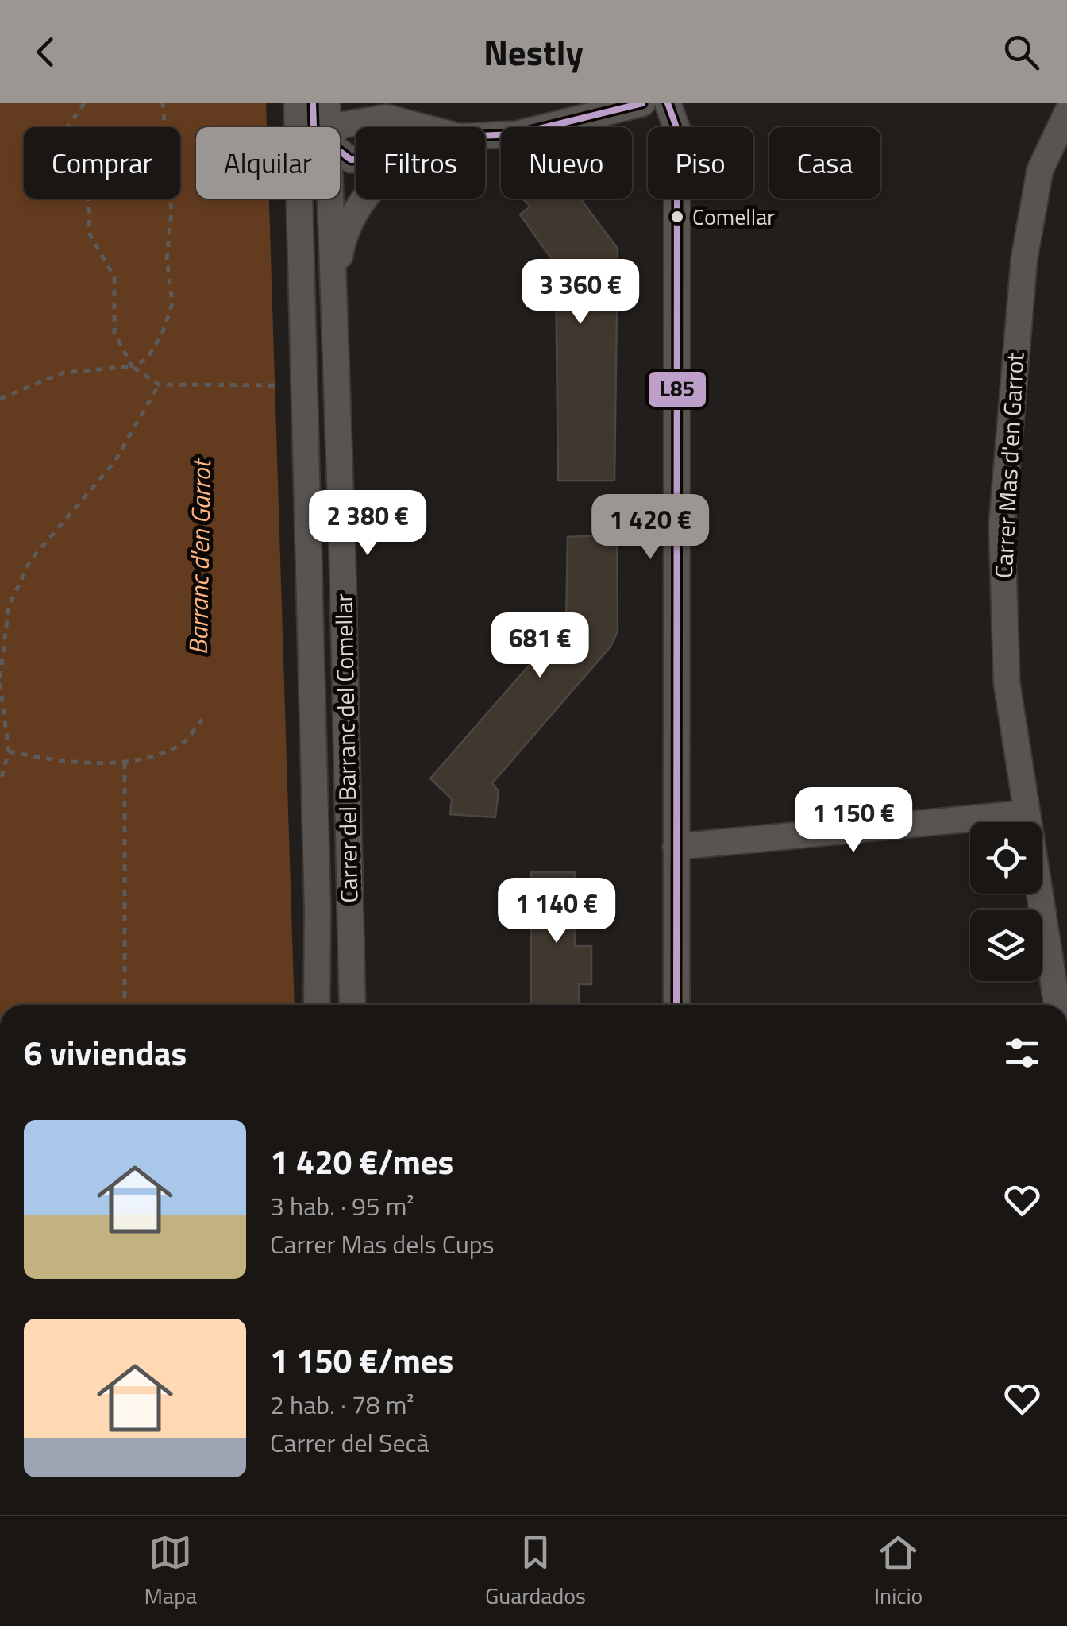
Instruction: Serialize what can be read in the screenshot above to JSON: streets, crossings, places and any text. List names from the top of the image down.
{
  "streets": {
    "street": ["Carrer Mas d'en Garrot", "Carrer del Barranc del Comellar"]
  },
  "water": ["Barranc d'en Garrot"],
  "places": ["Comellar"],
  "lines": ["transit line L85"],
  "page": {
    "header": "Nestly",
    "chip": [
      "Comprar",
      "Alquilar",
      "Filtros",
      "Nuevo",
      "Piso",
      "Casa"
    ],
    "price": [
      "3 360 €",
      "2 380 €",
      "1 420 €",
      "681 €",
      "1 150 €",
      "1 140 €"
    ],
    "heading": "6 viviendas",
    "list": [
      {
        "name": "1 420 €/mes",
        "note": "3 hab. · 95 m² · Carrer Mas dels Cups"
      },
      {
        "name": "1 150 €/mes",
        "note": "2 hab. · 78 m² · Carrer del Secà"
      }
    ],
    "tabs": ["Mapa", "Guardados", "Inicio"]
  }
}
